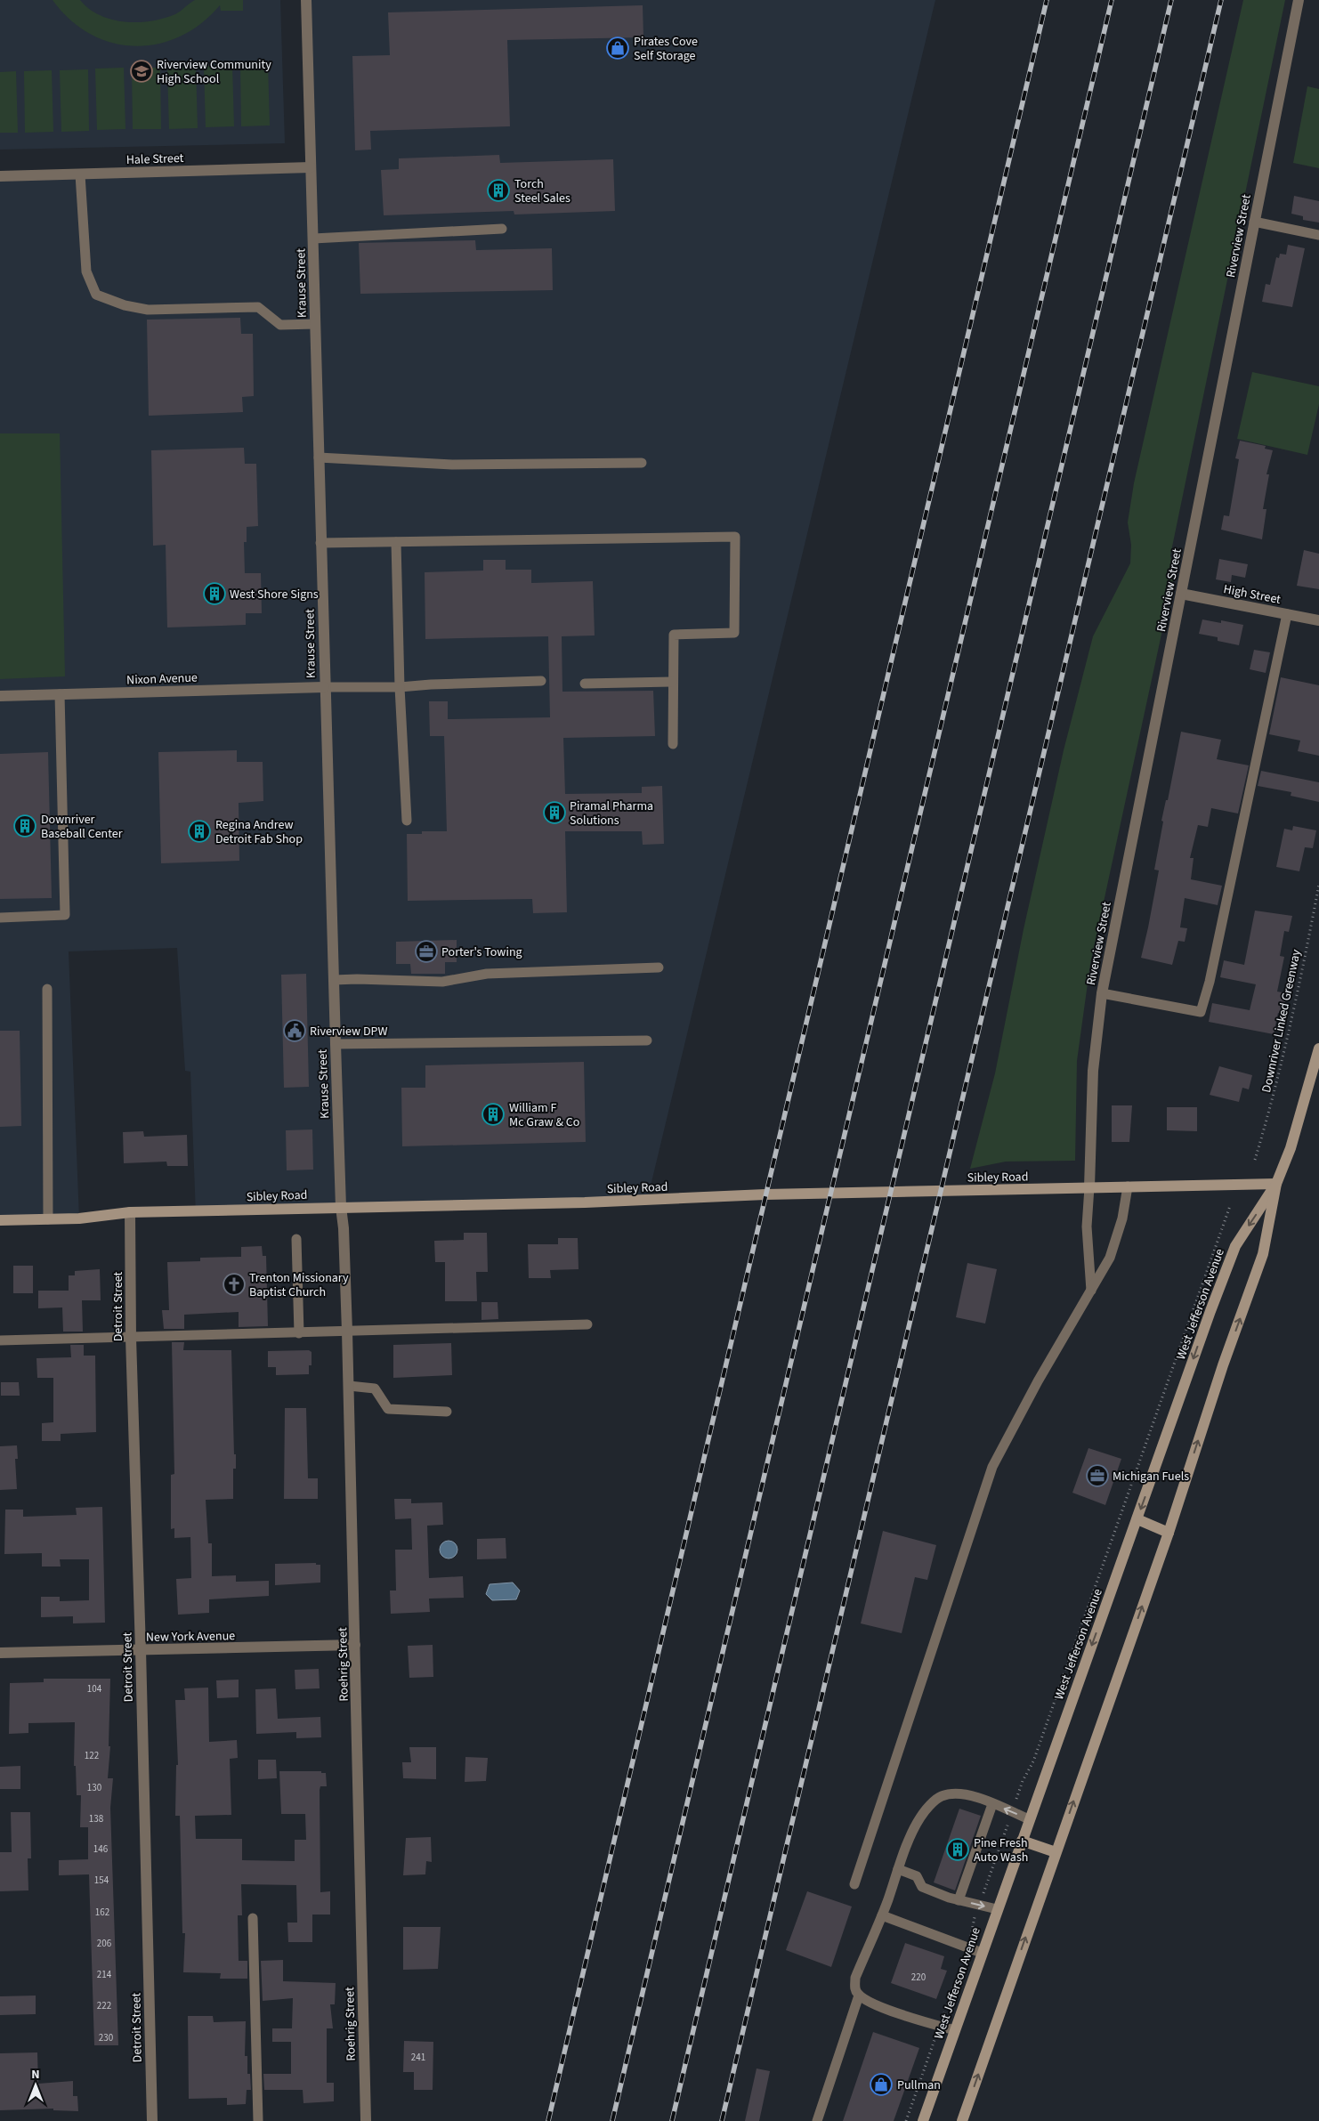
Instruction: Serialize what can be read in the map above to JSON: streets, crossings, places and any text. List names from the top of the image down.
{
  "streets": {
    "main road": ["Sibley Road", "West Jefferson Avenue"],
    "street": [
      "Hale Street",
      "Riverview Street",
      "Krause Street",
      "High Street",
      "Nixon Avenue",
      "Detroit Street",
      "New York Avenue",
      "Roehrig Street"
    ],
    "path": ["Downriver Linked Greenway"]
  },
  "crossings": [
    ["Hale Street", "Krause Street"],
    ["Riverview Street", "High Street"],
    ["Riverview Street", "Sibley Road"],
    ["Krause Street", "Nixon Avenue"],
    ["Krause Street", "Sibley Road"],
    ["Krause Street", "Roehrig Street"],
    ["Sibley Road", "West Jefferson Avenue"],
    ["Sibley Road", "Detroit Street"],
    ["Sibley Road", "Roehrig Street"],
    ["Detroit Street", "New York Avenue"],
    ["New York Avenue", "Roehrig Street"]
  ],
  "places": {
    "shop": ["Pirates Cove Self Storage", "Pullman"],
    "school or university": ["Riverview Community High School"],
    "building": [
      "Torch Steel Sales",
      "West Shore Signs",
      "Piramal Pharma Solutions",
      "Downriver Baseball Center",
      "Regina Andrew Detroit Fab Shop",
      "William F Mc Graw & Co",
      "Pine Fresh Auto Wash"
    ],
    "office": ["Porter's Towing", "Michigan Fuels"],
    "public building": ["Riverview DPW"],
    "church": ["Trenton Missionary Baptist Church"]
  },
  "house_numbers": [
    "104",
    "122",
    "130",
    "138",
    "146",
    "154",
    "162",
    "206",
    "214",
    "220",
    "222",
    "230",
    "241"
  ],
  "north": "top"
}
